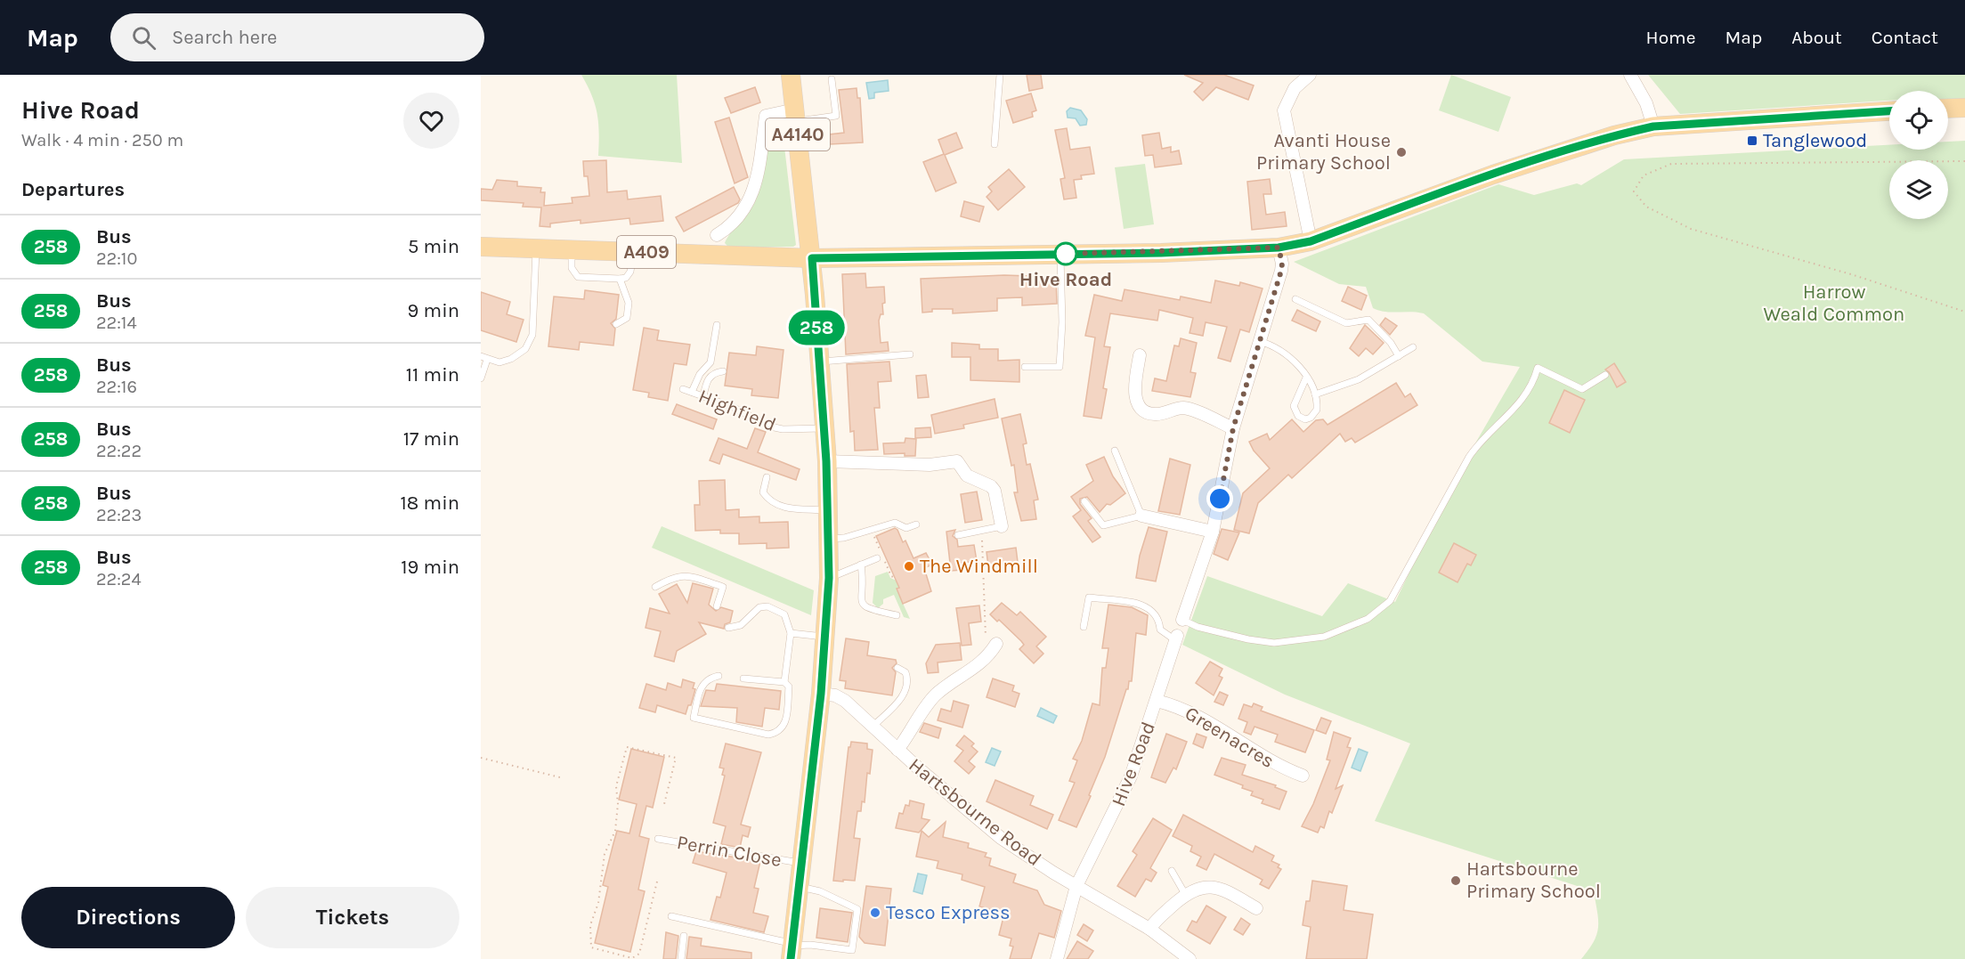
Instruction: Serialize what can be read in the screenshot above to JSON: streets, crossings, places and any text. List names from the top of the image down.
{
  "streets": {
    "main road": ["A4140", "A409"],
    "street": ["Greenacres", "Hive Road", "Hartsbourne Road"],
    "lane": ["Highfield", "Perrin Close"]
  },
  "crossings": [
    ["A4140", "A409"],
    ["A4140", "Highfield"],
    ["A4140", "Hartsbourne Road"],
    ["A4140", "Perrin Close"],
    ["Greenacres", "Hive Road"],
    ["Hive Road", "Hartsbourne Road"]
  ],
  "parks": ["Harrow Weald Common"],
  "places": {
    "transit": ["Tanglewood"],
    "other": [
      "Avanti House Primary School",
      "Hive Road",
      "The Windmill",
      "Hartsbourne Primary School",
      "Tesco Express"
    ]
  },
  "lines": ["bus line 258"],
  "page": {
    "header": "Map",
    "search": "Search here",
    "nav": [
      "Home",
      "Map",
      "About",
      "Contact"
    ],
    "heading": [
      ["Hive Road", "Walk · 4 min · 250 m"],
      "Departures"
    ],
    "on_map": "258",
    "list": [
      {
        "mark": "258",
        "name": "Bus",
        "note": "22:10",
        "value": "5 min"
      },
      {
        "mark": "258",
        "name": "Bus",
        "note": "22:14",
        "value": "9 min"
      },
      {
        "mark": "258",
        "name": "Bus",
        "note": "22:16",
        "value": "11 min"
      },
      {
        "mark": "258",
        "name": "Bus",
        "note": "22:22",
        "value": "17 min"
      },
      {
        "mark": "258",
        "name": "Bus",
        "note": "22:23",
        "value": "18 min"
      },
      {
        "mark": "258",
        "name": "Bus",
        "note": "22:24",
        "value": "19 min"
      }
    ],
    "buttons": ["Directions", "Tickets"]
  }
}
